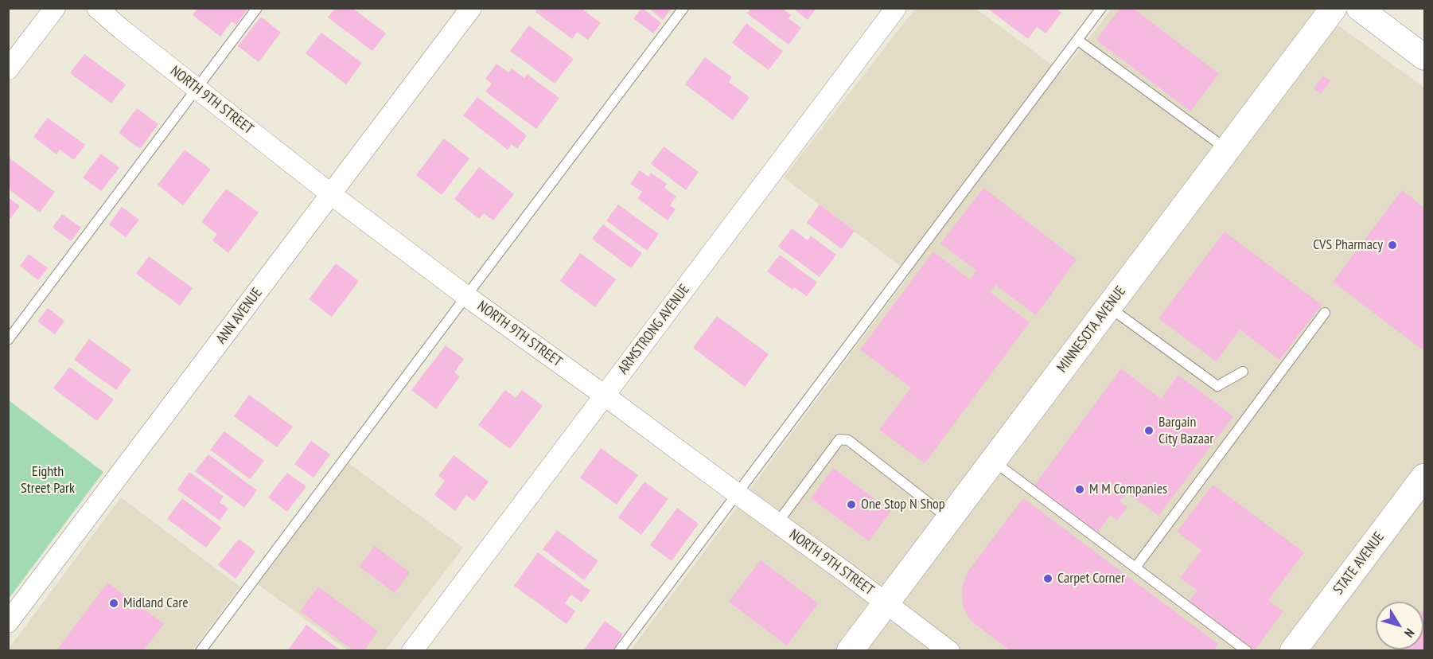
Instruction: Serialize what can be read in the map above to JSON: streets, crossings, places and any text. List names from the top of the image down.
{
  "streets": {
    "main road": ["MINNESOTA AVENUE", "STATE AVENUE"],
    "street": ["NORTH 9TH STREET", "ANN AVENUE", "ARMSTRONG AVENUE"]
  },
  "crossings": [
    ["NORTH 9TH STREET", "ANN AVENUE"],
    ["NORTH 9TH STREET", "ARMSTRONG AVENUE"],
    ["NORTH 9TH STREET", "MINNESOTA AVENUE"]
  ],
  "parks": ["Eighth Street Park"],
  "places": [
    "CVS Pharmacy",
    "Bargain City Bazaar",
    "M M Companies",
    "One Stop N Shop",
    "Carpet Corner",
    "Midland Care"
  ],
  "north": "bottom right"
}
